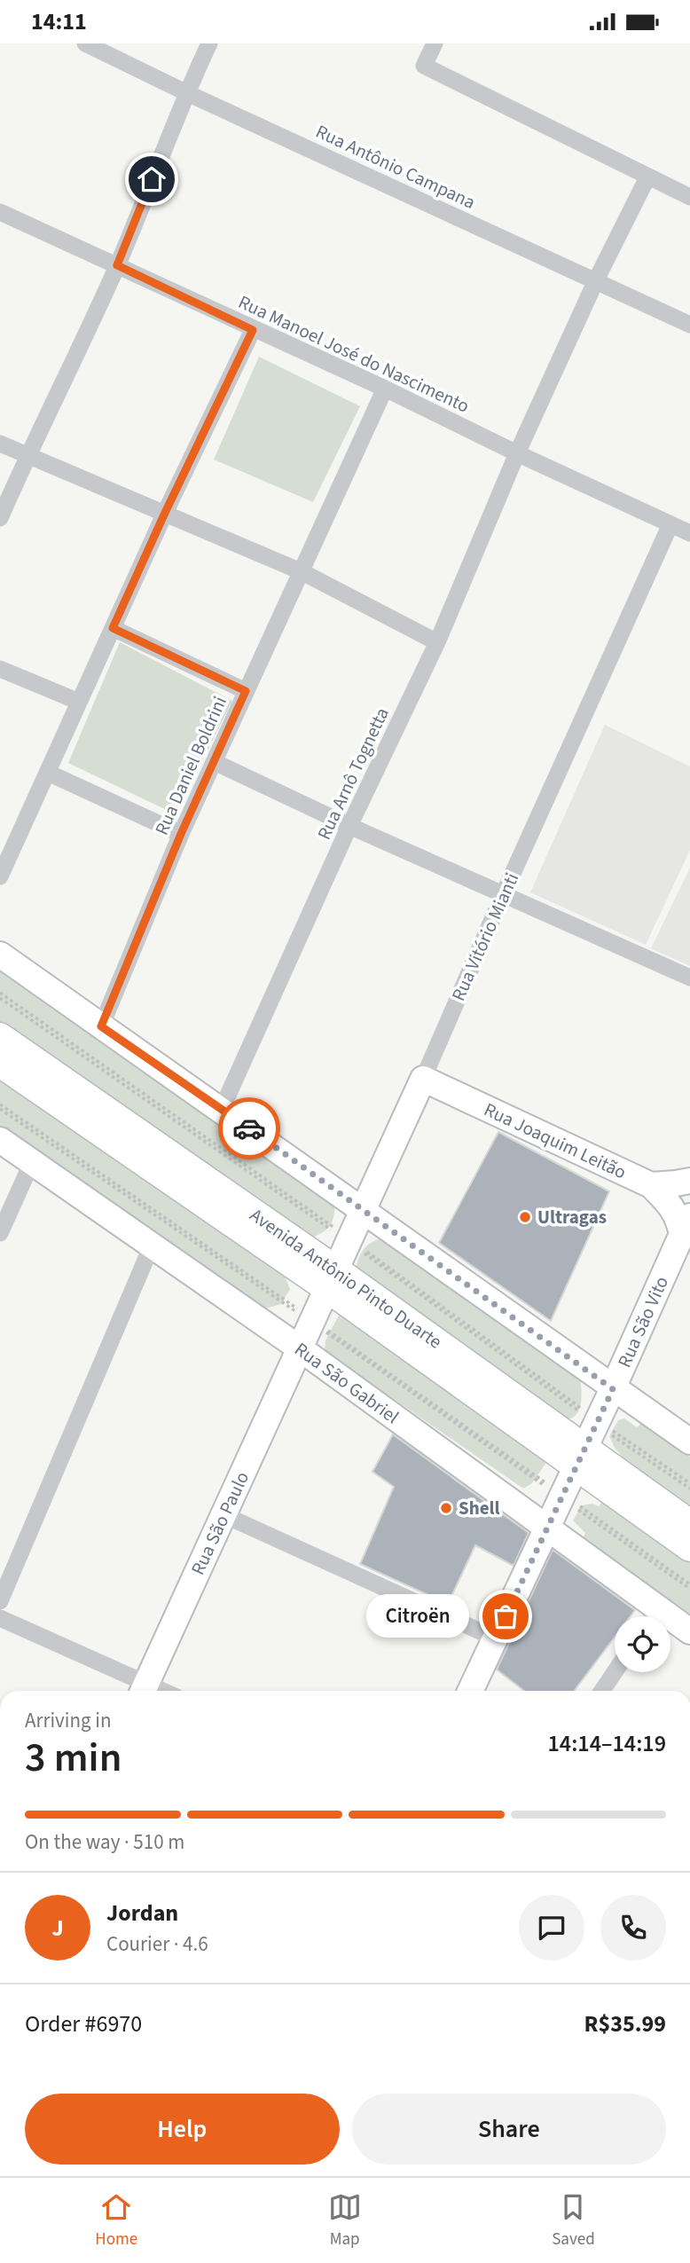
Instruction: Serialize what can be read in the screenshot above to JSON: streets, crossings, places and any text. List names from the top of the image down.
{
  "streets": {
    "main road": [
      "Rua Vitório Mianti",
      "Rua Joaquim Leitão",
      "Avenida Antônio Pinto Duarte",
      "Rua São Vito",
      "Rua São Gabriel",
      "Rua São Paulo"
    ],
    "street": [
      "Rua Antônio Campana",
      "Rua Manoel José do Nascimento",
      "Rua Daniel Boldrini",
      "Rua Arnô Tognetta"
    ]
  },
  "crossings": [
    ["Rua Antônio Campana", "Rua Arnô Tognetta"],
    ["Rua Manoel José do Nascimento", "Rua Daniel Boldrini"],
    ["Rua Manoel José do Nascimento", "Rua Arnô Tognetta"],
    ["Rua Manoel José do Nascimento", "Rua Vitório Mianti"],
    ["Rua Vitório Mianti", "Rua Joaquim Leitão"],
    ["Rua Vitório Mianti", "Avenida Antônio Pinto Duarte"],
    ["Rua Vitório Mianti", "Rua São Gabriel"],
    ["Rua Vitório Mianti", "Rua São Paulo"],
    ["Avenida Antônio Pinto Duarte", "Rua São Vito"],
    ["Rua São Vito", "Rua São Gabriel"],
    ["Rua São Gabriel", "Rua São Paulo"]
  ],
  "places": ["Ultragas", "Shell", "Citroën"],
  "page": {
    "status": "14:11",
    "bubble": "Citroën",
    "heading": ["3 min", "Arriving in", "14:14–14:19"],
    "panel": [
      "Jordan",
      "Courier · 4.6",
      "Order #6970",
      "R$35.99"
    ],
    "bar": "On the way · 510 m",
    "round": "J",
    "buttons": ["Help", "Share"],
    "tabs": ["Home", "Map", "Saved"]
  }
}
